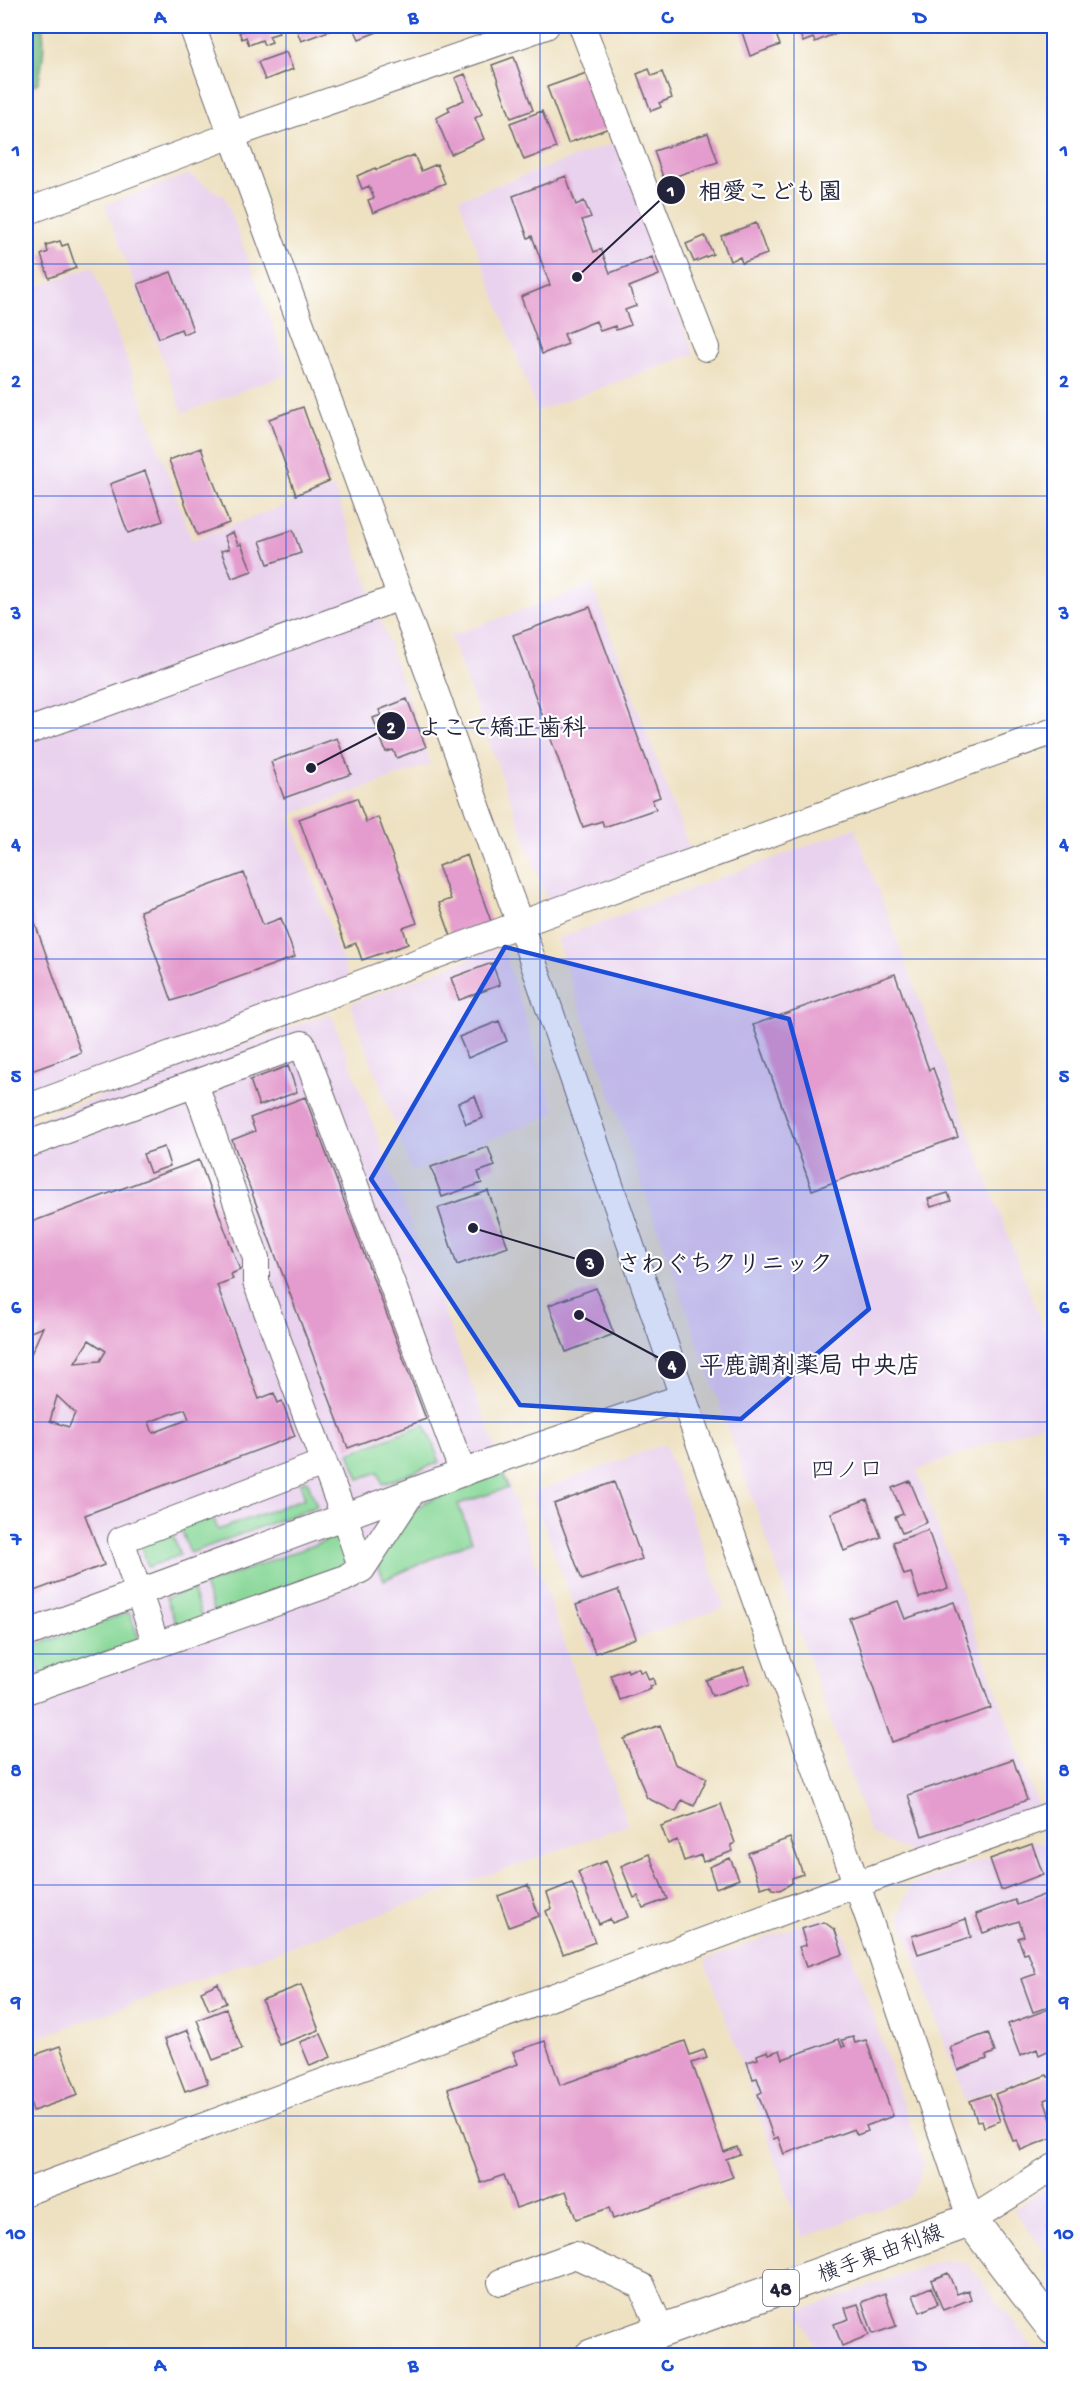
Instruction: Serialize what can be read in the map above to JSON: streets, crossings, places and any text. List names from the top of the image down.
{
  "streets": {
    "main road": ["横手東由利線", "48"]
  },
  "districts": ["四ノ口"],
  "places": [
    "相愛こども園",
    "よこて矯正歯科",
    "さわぐちクリニック",
    "平鹿調剤薬局 中央店"
  ],
  "grid": {
    "columns": [
      "A",
      "B",
      "C",
      "D"
    ],
    "rows": [
      "1",
      "2",
      "3",
      "4",
      "5",
      "6",
      "7",
      "8",
      "9",
      "10"
    ]
  }
}
